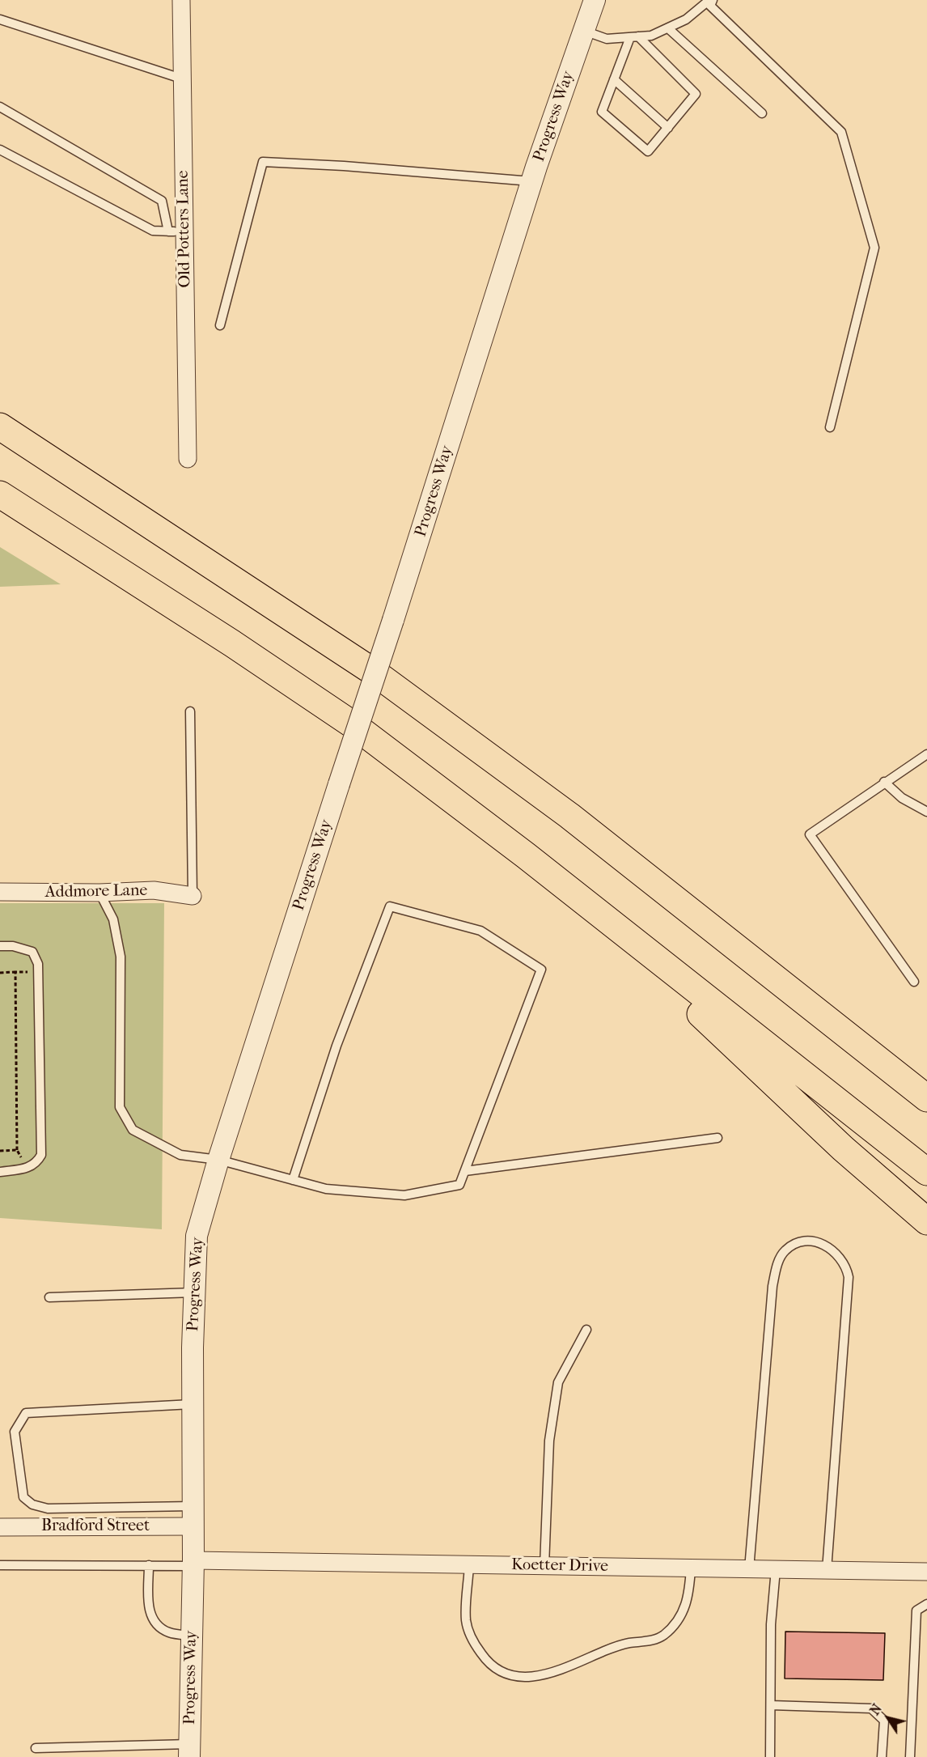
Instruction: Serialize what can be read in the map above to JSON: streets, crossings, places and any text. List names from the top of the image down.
{
  "streets": {
    "street": [
      "Progress Way",
      "Old Potters Lane",
      "Addmore Lane",
      "Bradford Street",
      "Koetter Drive"
    ]
  },
  "crossings": [
    ["Progress Way", "Bradford Street"],
    ["Progress Way", "Koetter Drive"]
  ],
  "north": "top left"
}
